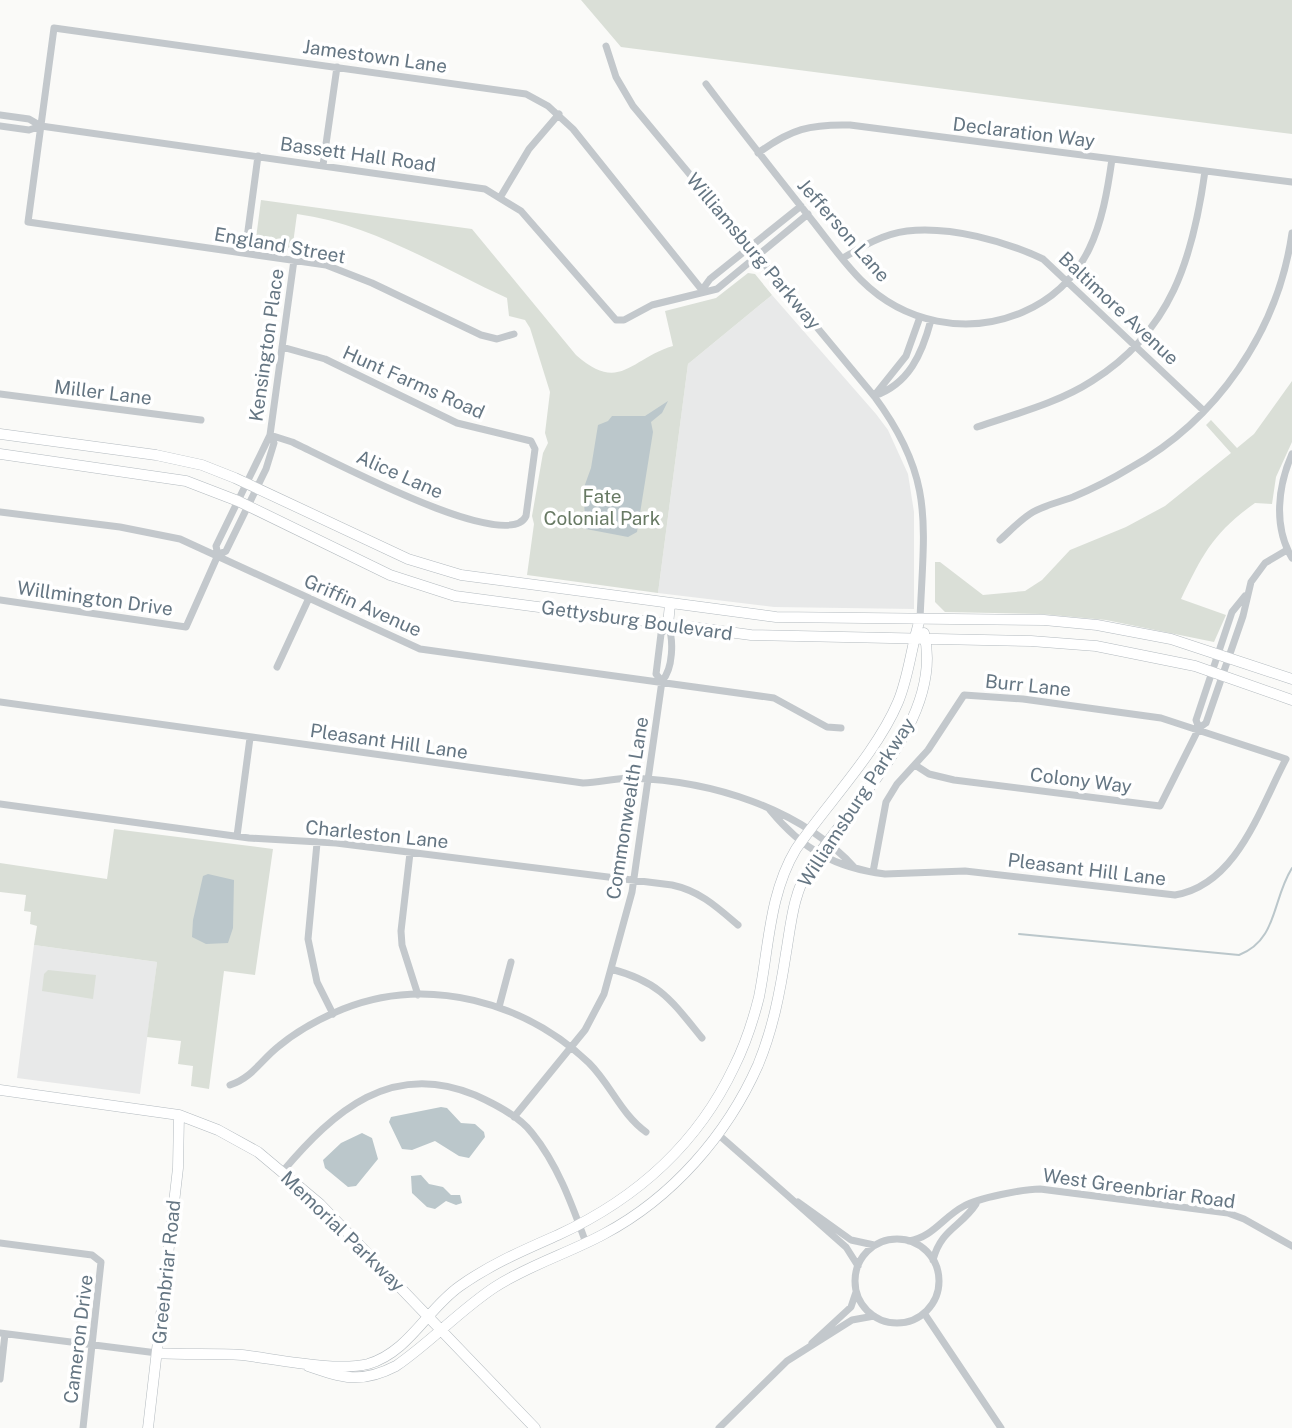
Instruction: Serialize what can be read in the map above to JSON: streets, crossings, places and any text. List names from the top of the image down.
{
  "streets": {
    "street": [
      "Jamestown Lane",
      "Declaration Way",
      "Bassett Hall Road",
      "Jefferson Lane",
      "England Street",
      "Williamsburg Parkway",
      "Baltimore Avenue",
      "Kensington Place",
      "Hunt Farms Road",
      "Miller Lane",
      "Alice Lane",
      "Willmington Drive",
      "Griffin Avenue",
      "Gettysburg Boulevard",
      "Burr Lane",
      "Pleasant Hill Lane",
      "Colony Way",
      "Commonwealth Lane",
      "Charleston Lane",
      "West Greenbriar Road",
      "Memorial Parkway",
      "Greenbriar Road",
      "Cameron Drive"
    ]
  },
  "crossings": [
    ["Jamestown Lane", "Bassett Hall Road"],
    ["Jamestown Lane", "England Street"],
    ["Declaration Way", "Jefferson Lane"],
    ["Bassett Hall Road", "England Street"],
    ["Jefferson Lane", "Baltimore Avenue"],
    ["England Street", "Kensington Place"],
    ["Williamsburg Parkway", "Gettysburg Boulevard"],
    ["Williamsburg Parkway", "Pleasant Hill Lane"],
    ["Williamsburg Parkway", "Memorial Parkway"],
    ["Kensington Place", "Hunt Farms Road"],
    ["Kensington Place", "Alice Lane"],
    ["Kensington Place", "Willmington Drive"],
    ["Kensington Place", "Griffin Avenue"],
    ["Kensington Place", "Gettysburg Boulevard"],
    ["Hunt Farms Road", "Alice Lane"],
    ["Griffin Avenue", "Commonwealth Lane"],
    ["Gettysburg Boulevard", "Colony Way"],
    ["Gettysburg Boulevard", "Commonwealth Lane"],
    ["Burr Lane", "Pleasant Hill Lane"],
    ["Burr Lane", "Colony Way"],
    ["Pleasant Hill Lane", "Commonwealth Lane"],
    ["Commonwealth Lane", "Charleston Lane"],
    ["Memorial Parkway", "Greenbriar Road"]
  ],
  "parks": ["Fate Colonial Park"]
}
